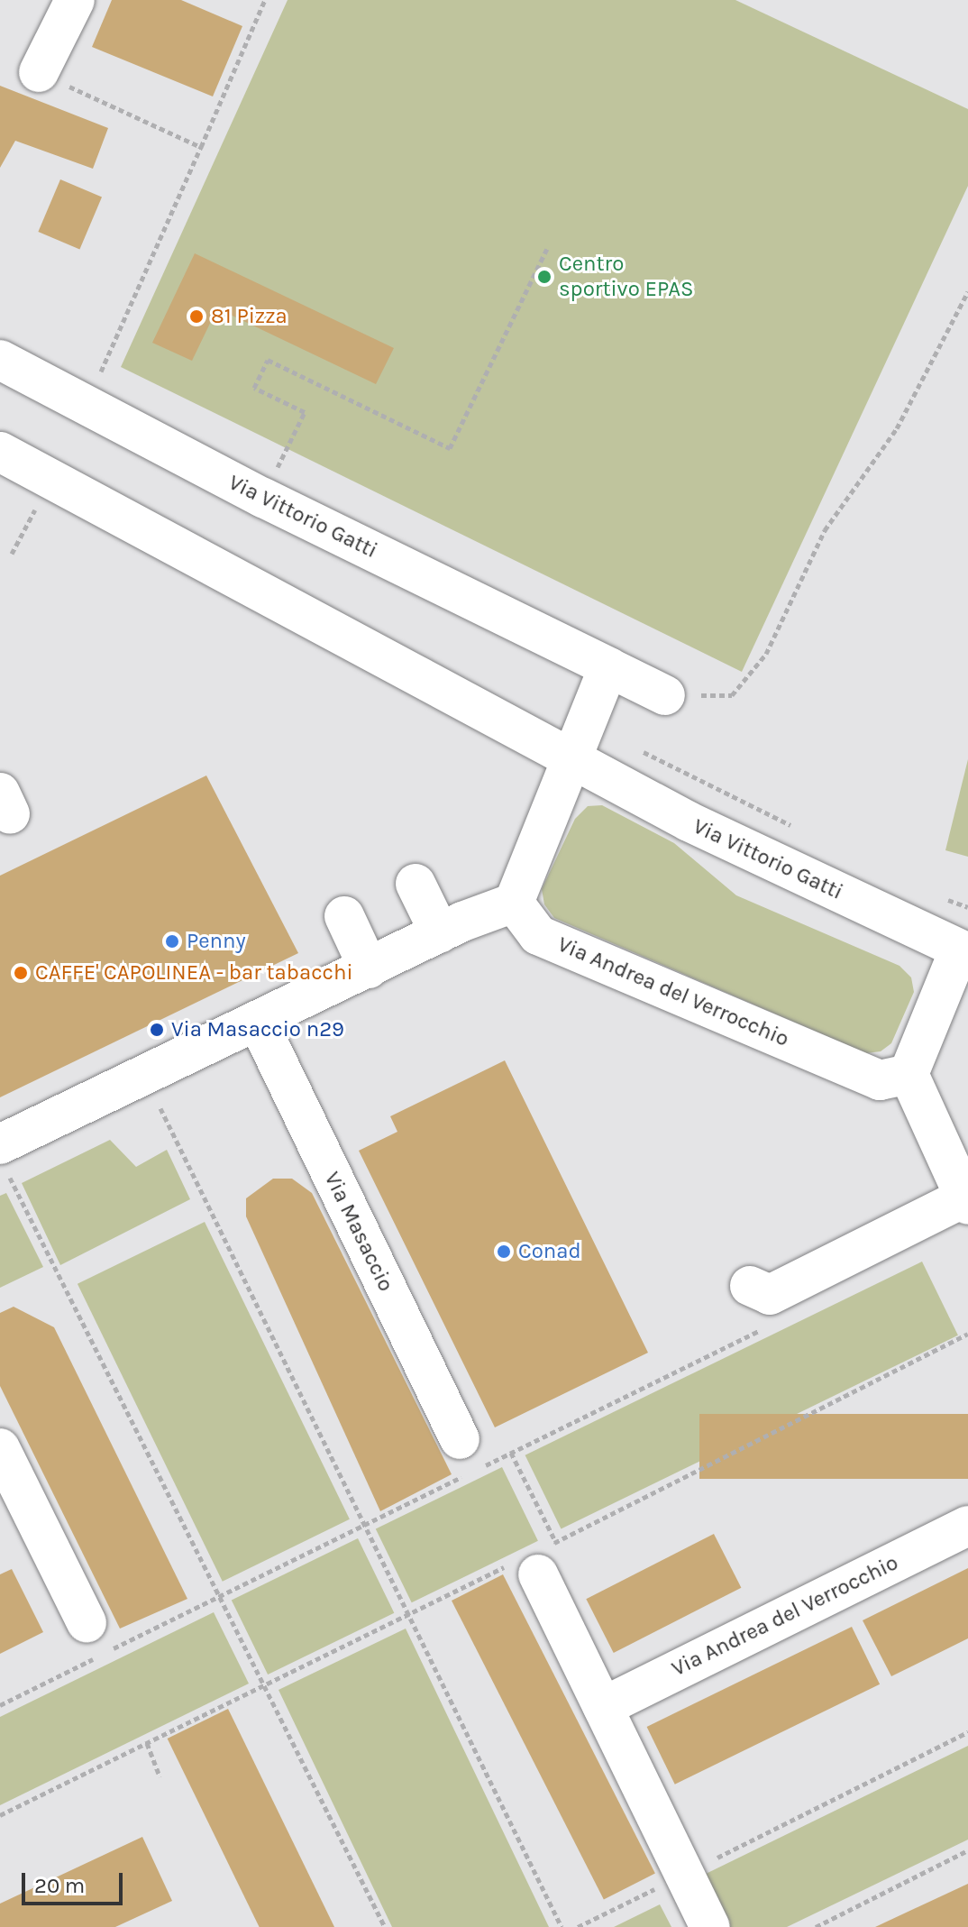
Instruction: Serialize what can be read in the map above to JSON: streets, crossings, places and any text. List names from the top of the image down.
{
  "streets": {
    "street": ["Via Vittorio Gatti", "Via Andrea del Verrocchio", "Via Masaccio"]
  },
  "places": [
    "Centro sportivo EPAS",
    "81 Pizza",
    "Penny",
    "CAFFE' CAPOLINEA - bar tabacchi",
    "Via Masaccio n29",
    "Conad"
  ],
  "scale_bar": "20 m"
}
